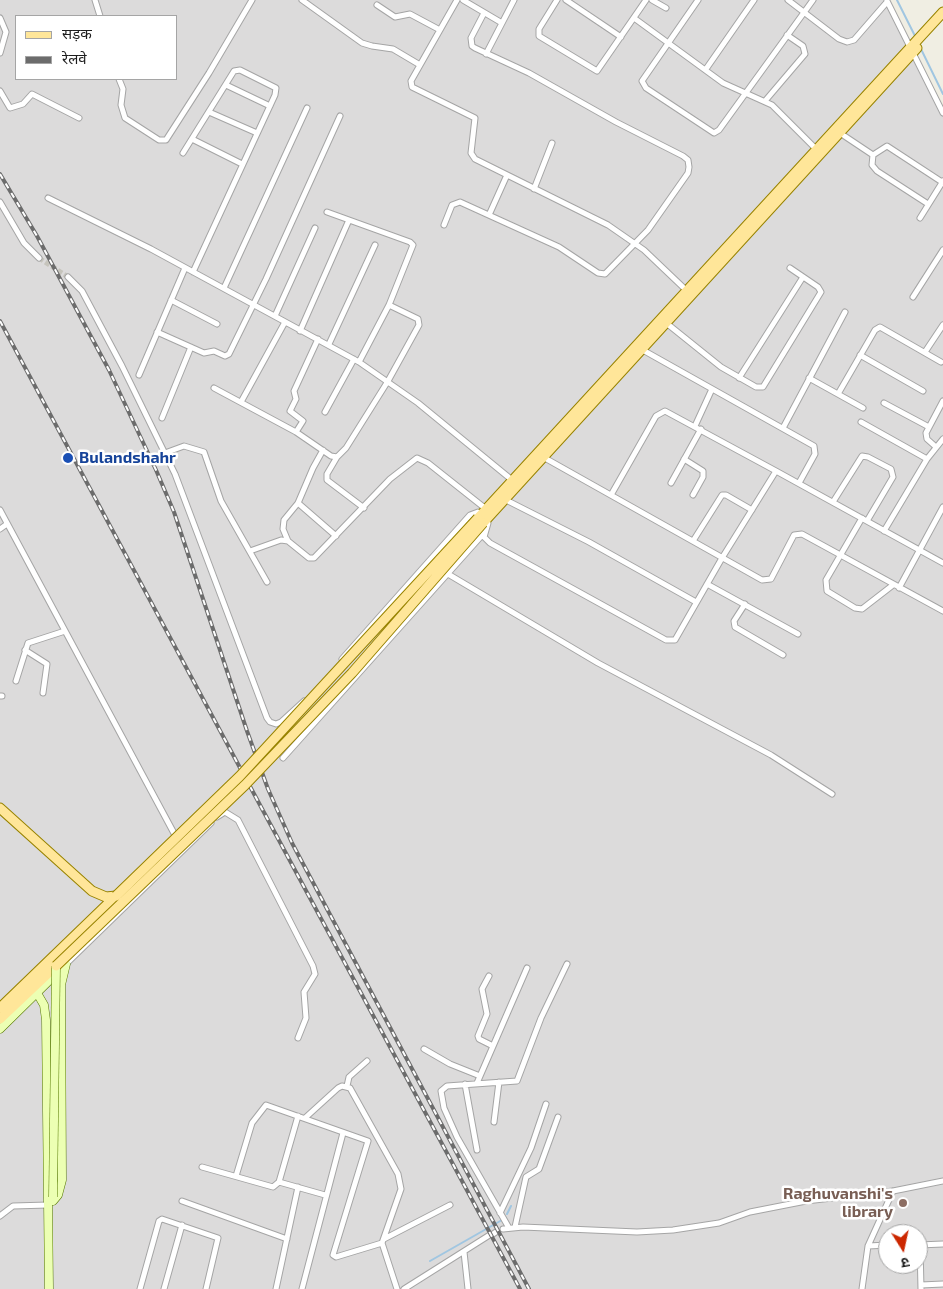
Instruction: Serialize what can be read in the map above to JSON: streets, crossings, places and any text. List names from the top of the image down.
{
  "places": ["Bulandshahr", "Raghuvanshi's library"],
  "legend": ["सड़क", "रेलवे"],
  "north": "bottom"
}
